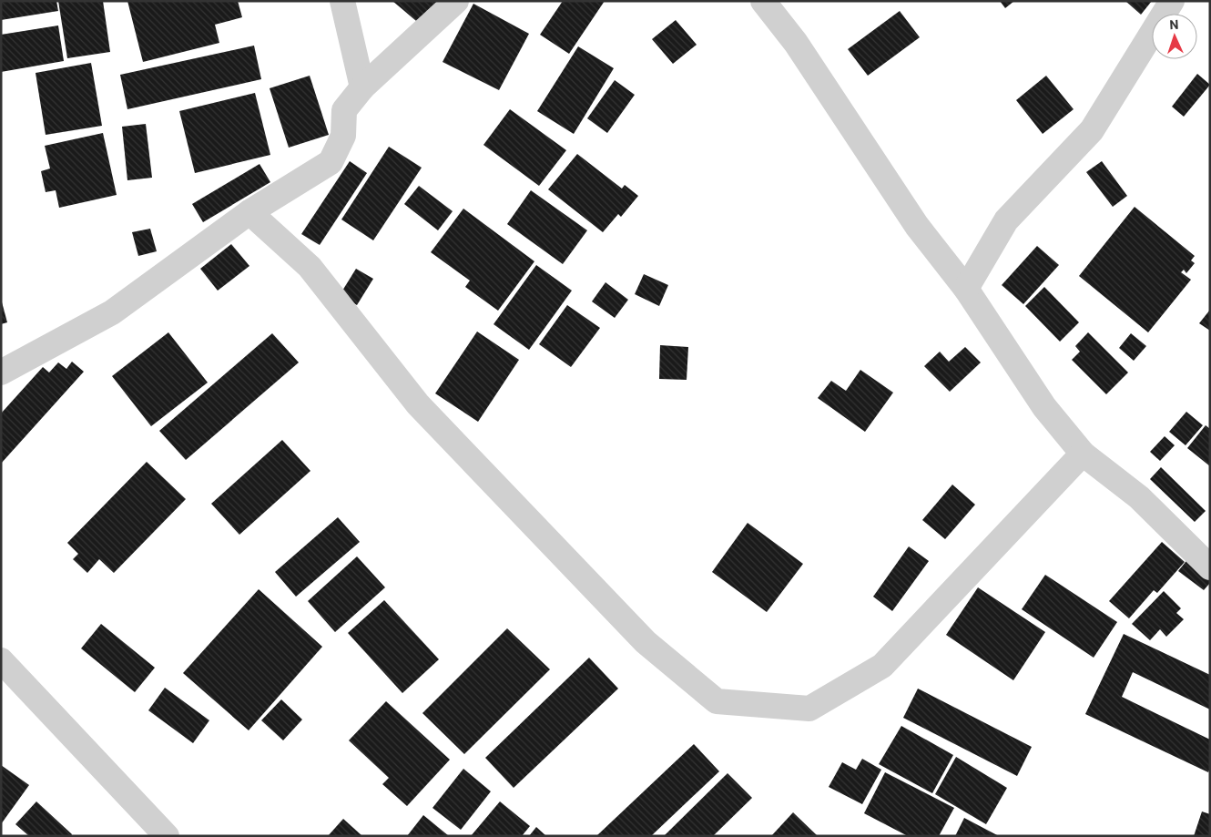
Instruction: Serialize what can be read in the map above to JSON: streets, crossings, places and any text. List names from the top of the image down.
{
  "north": "top"
}
